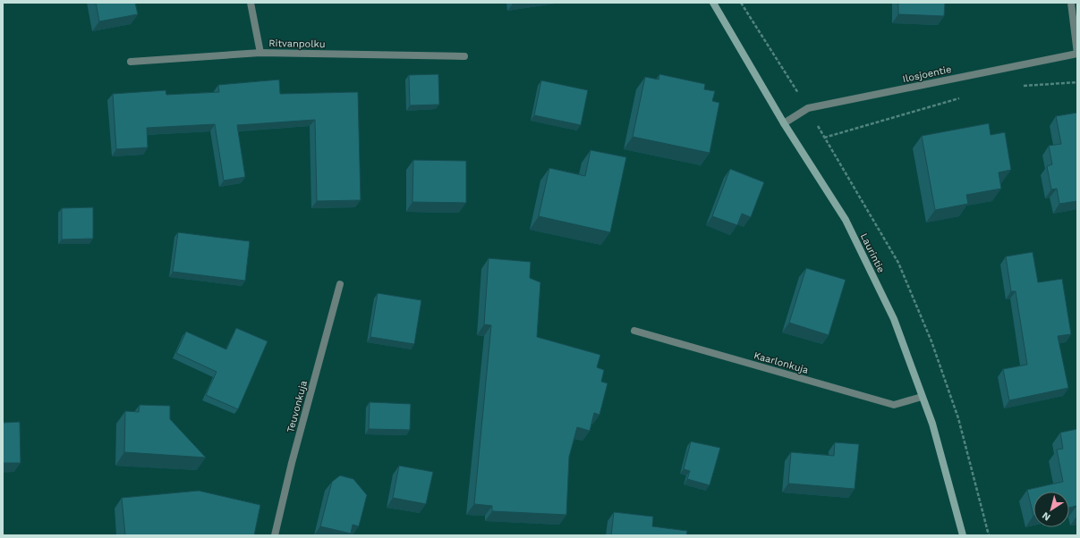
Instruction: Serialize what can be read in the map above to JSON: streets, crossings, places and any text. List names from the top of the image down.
{
  "streets": {
    "street": [
      "Ritvanpolku",
      "Ilosjoentie",
      "Laurintie",
      "Kaarlonkuja",
      "Teuvonkuja"
    ]
  },
  "crossings": [
    ["Ilosjoentie", "Laurintie"],
    ["Laurintie", "Kaarlonkuja"]
  ],
  "north": "bottom left"
}
